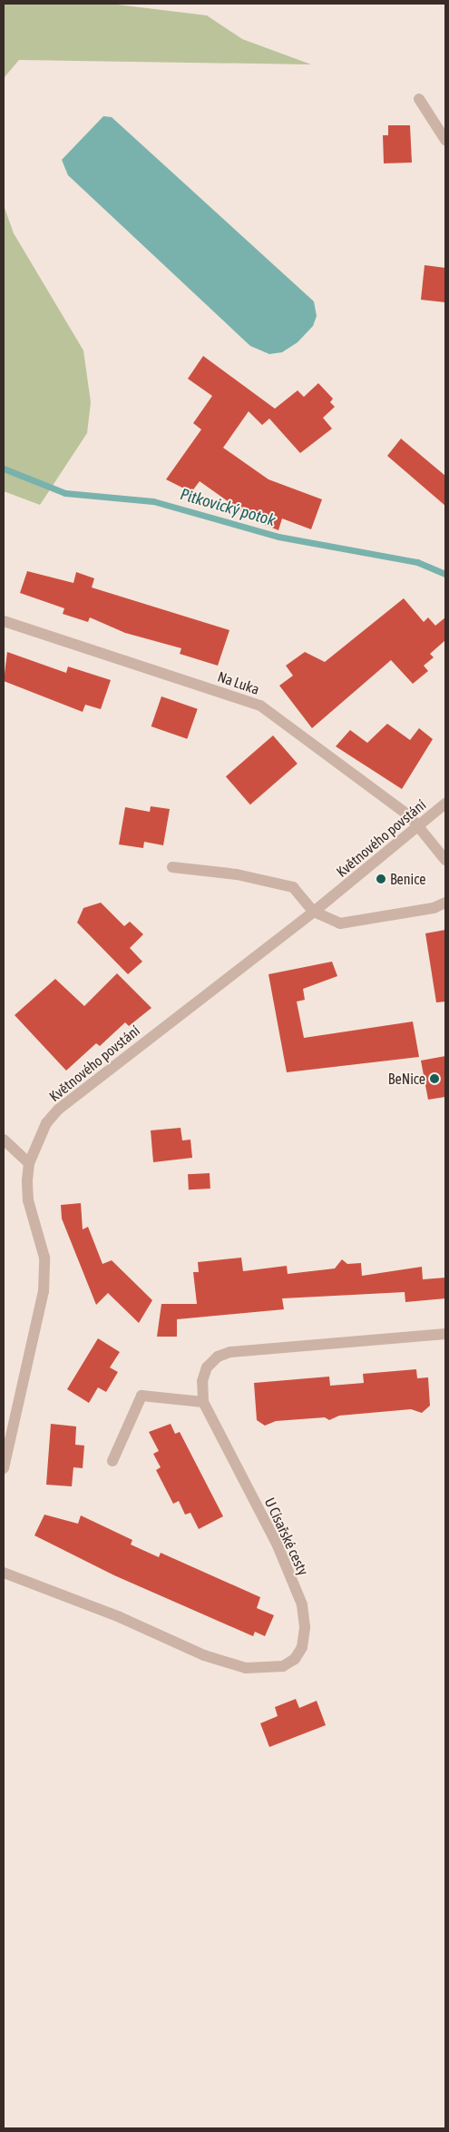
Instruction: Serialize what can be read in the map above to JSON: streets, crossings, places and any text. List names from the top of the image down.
{
  "streets": {
    "street": ["Na Luka", "Květnového povstání", "U Císařské cesty"]
  },
  "crossings": [
    ["Na Luka", "Květnového povstání"]
  ],
  "water": ["Pitkovický potok"],
  "places": ["Benice", "BeNice"]
}
